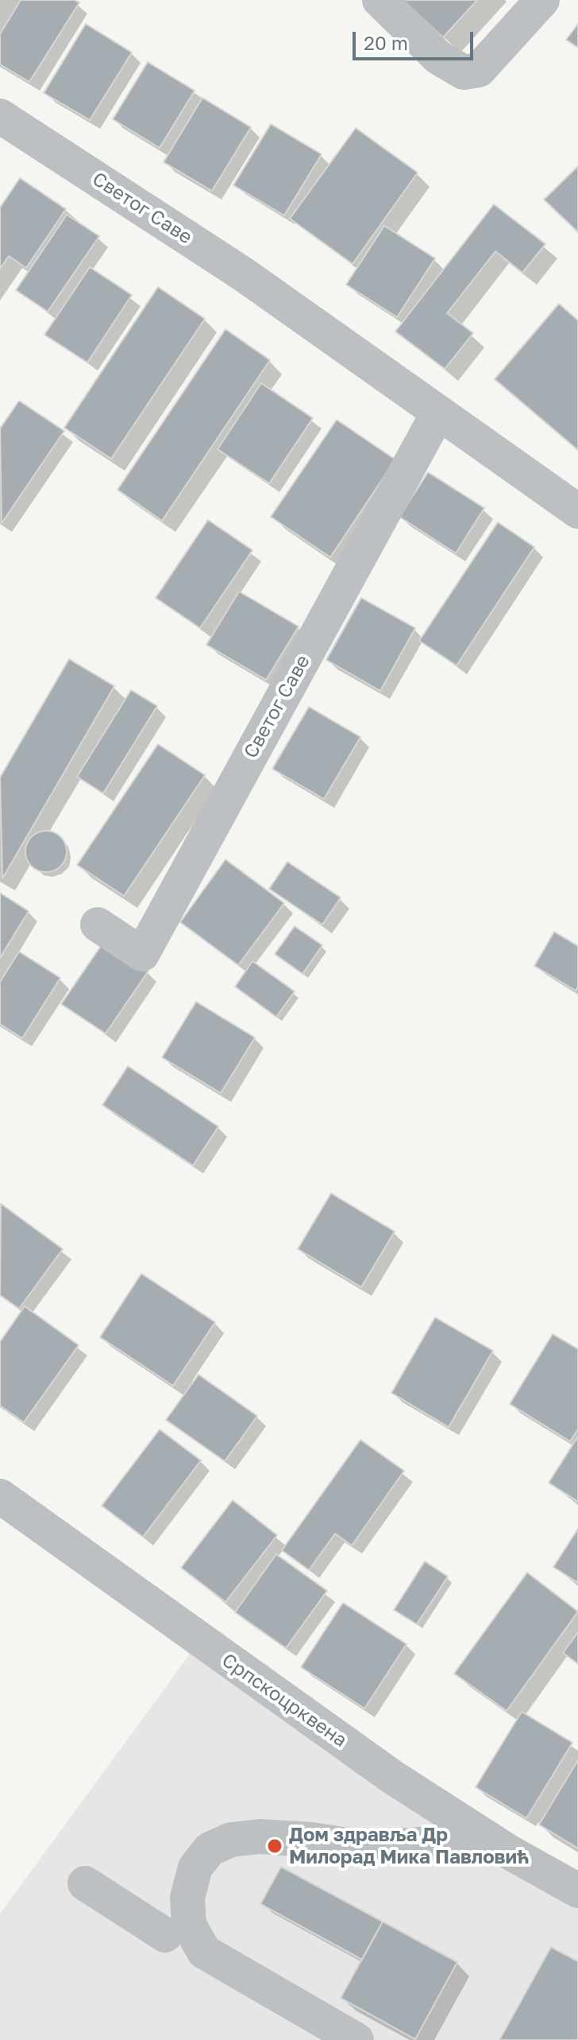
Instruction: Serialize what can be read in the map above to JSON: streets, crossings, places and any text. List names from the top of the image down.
{
  "streets": {
    "street": ["Светог Саве", "Српскоцрквена"]
  },
  "places": ["Дом здравља Др Милорад Мика Павловић"],
  "scale_bar": "20 m"
}
